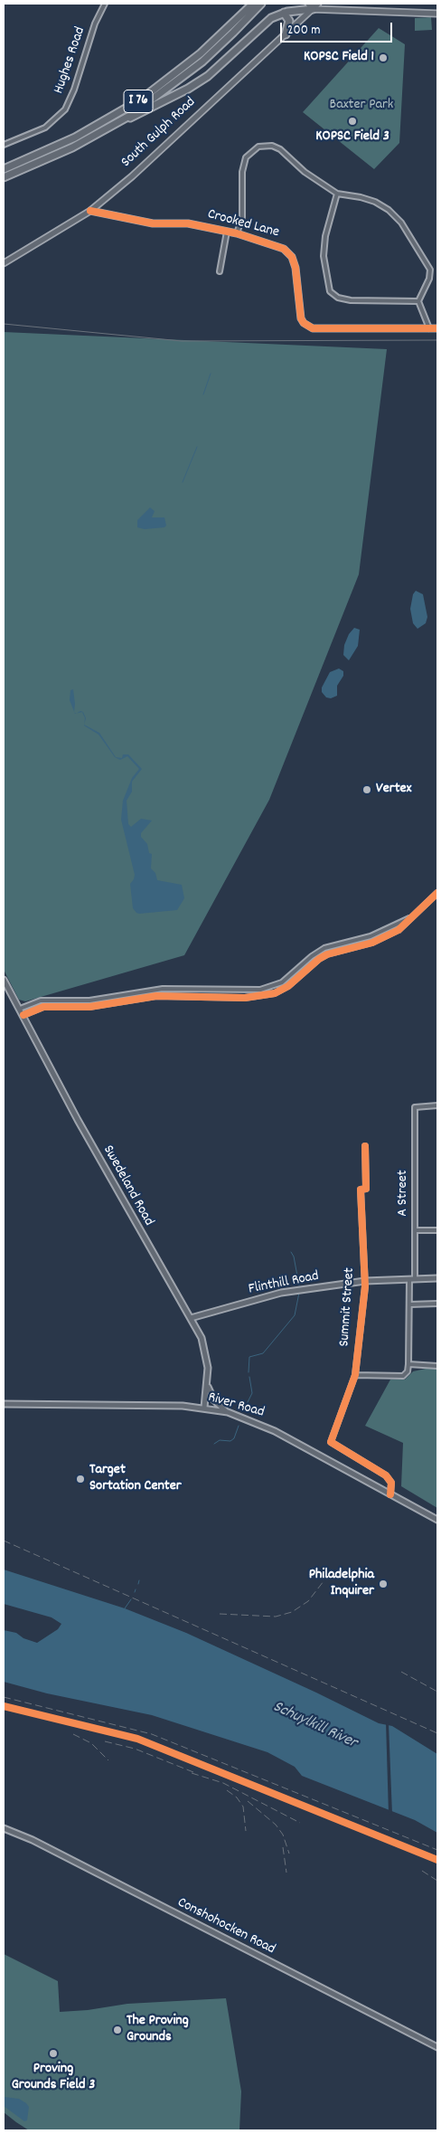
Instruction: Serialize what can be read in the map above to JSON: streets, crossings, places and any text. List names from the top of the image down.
{
  "streets": {
    "highway": ["I 76"],
    "main road": [
      "South Gulph Road",
      "Crooked Lane",
      "Swedeland Road",
      "Flinthill Road",
      "River Road",
      "Conshohocken Road"
    ],
    "street": ["Hughes Road", "A Street", "Summit Street"]
  },
  "crossings": [
    ["South Gulph Road", "Crooked Lane"],
    ["Swedeland Road", "Flinthill Road"],
    ["Swedeland Road", "River Road"],
    ["A Street", "Flinthill Road"],
    ["Flinthill Road", "Summit Street"],
    ["Summit Street", "River Road"]
  ],
  "water": ["Schuylkill River"],
  "parks": ["Baxter Park"],
  "places": [
    "KOPSC Field 1",
    "KOPSC Field 3",
    "Vertex",
    "Target Sortation Center",
    "Philadelphia Inquirer",
    "The Proving Grounds",
    "Proving Grounds Field 3"
  ],
  "scale_bar": "200 m"
}
